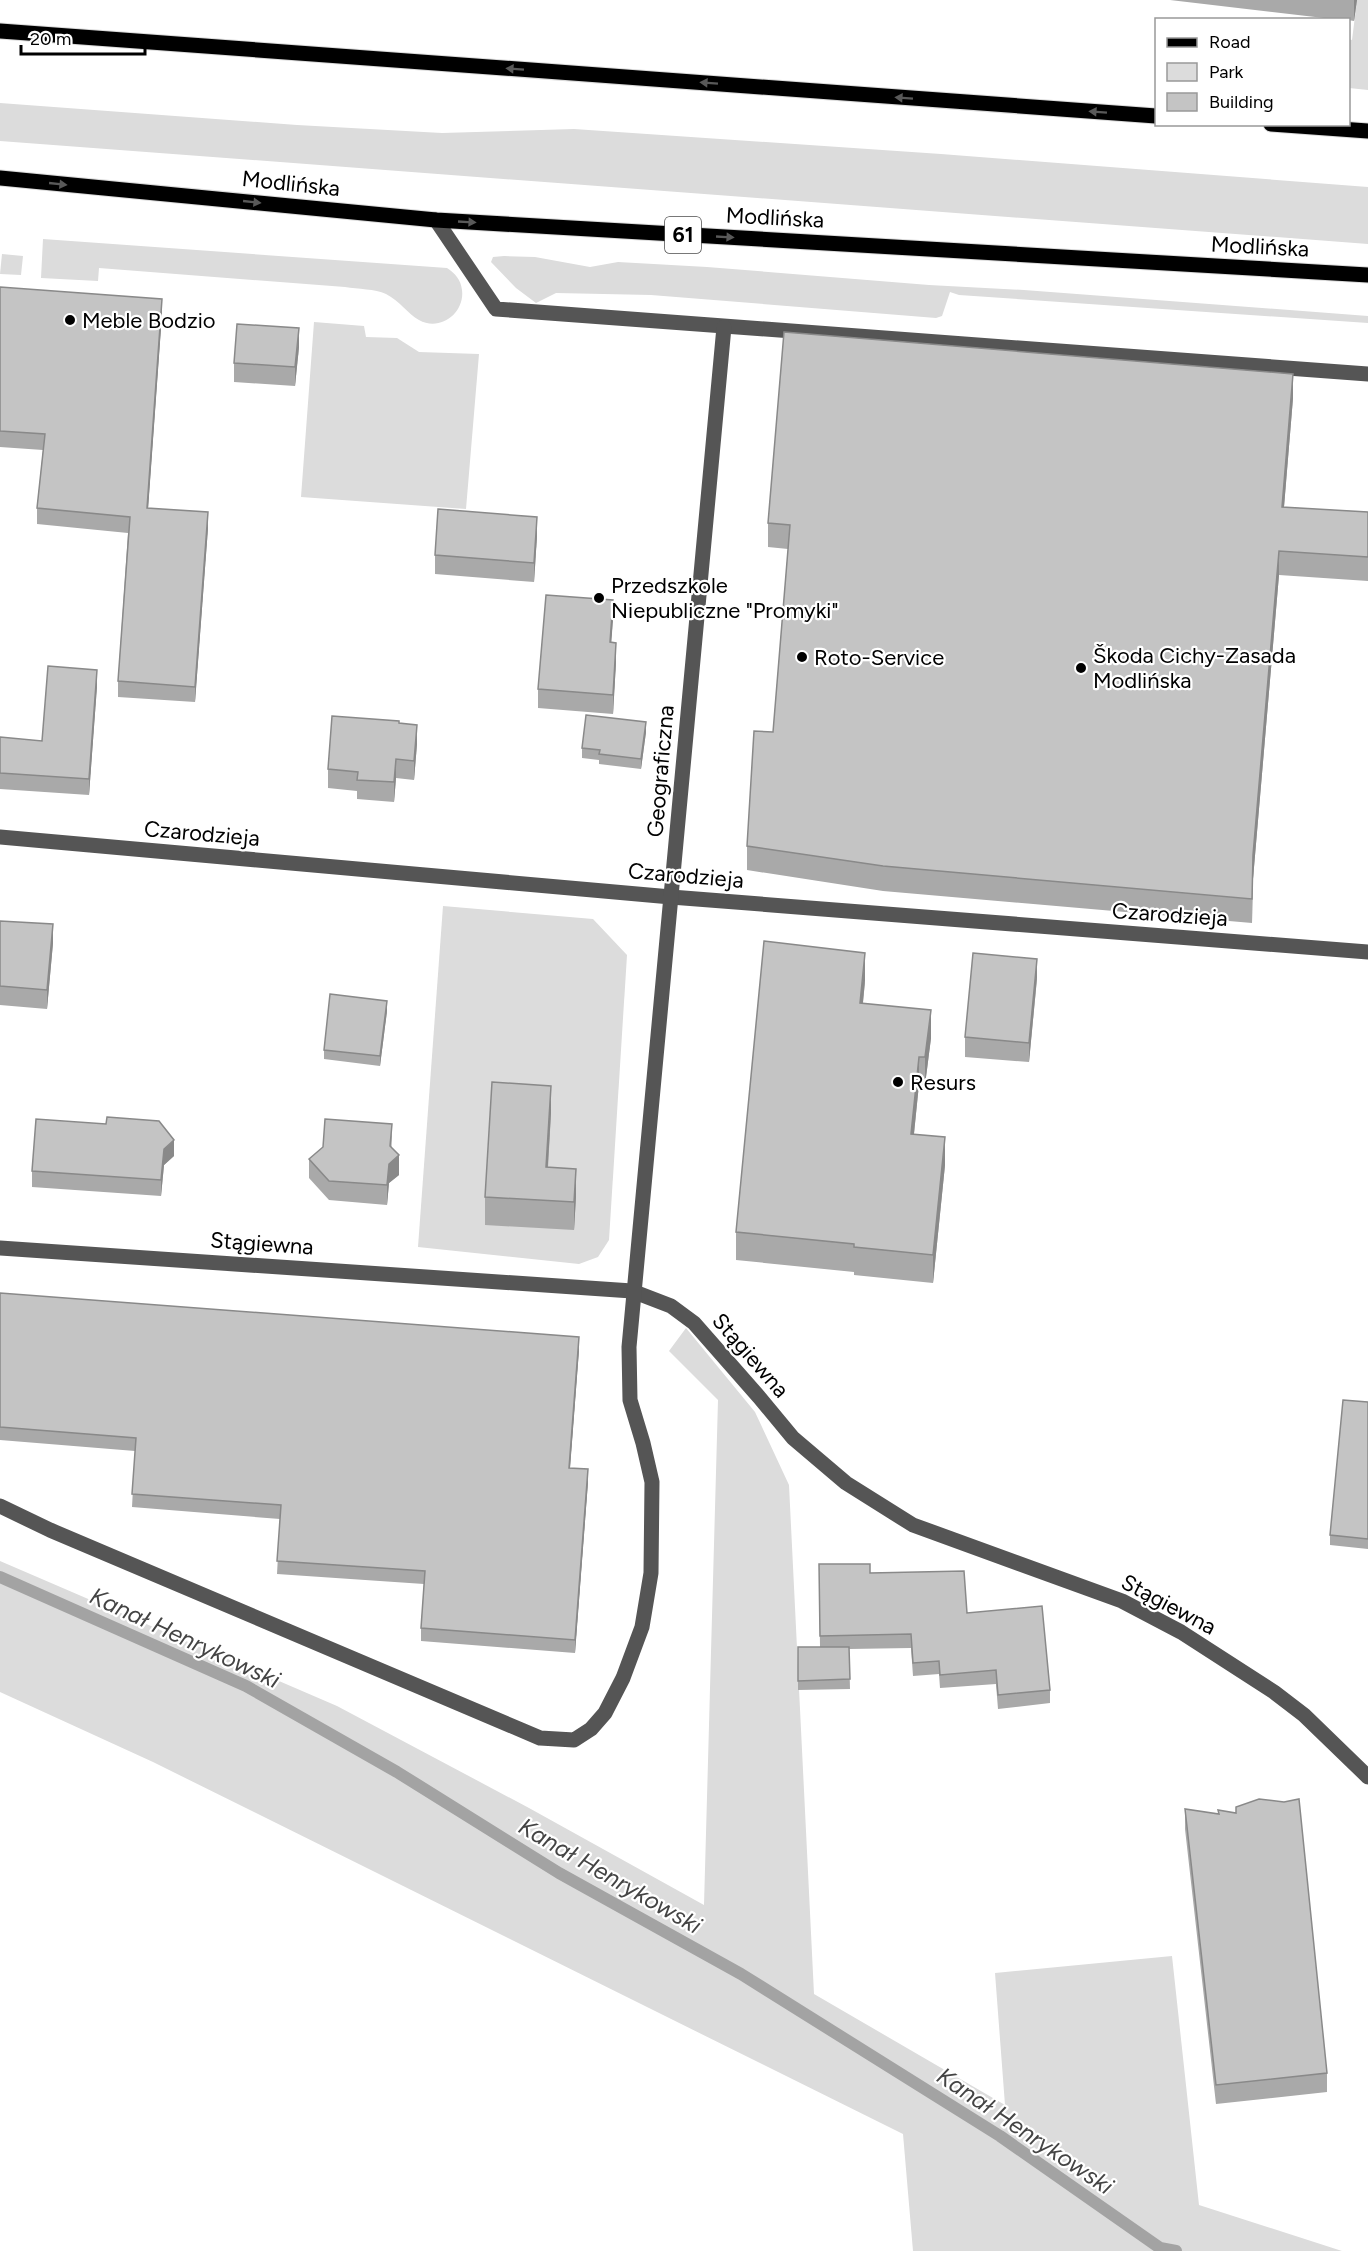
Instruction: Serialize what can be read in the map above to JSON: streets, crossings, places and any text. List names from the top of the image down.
{
  "streets": {
    "main road": ["Modlińska", "61"],
    "street": ["Geograficzna", "Czarodzieja", "Stągiewna"]
  },
  "crossings": [
    ["Geograficzna", "Czarodzieja"],
    ["Geograficzna", "Stągiewna"]
  ],
  "one_way": ["Modlińska"],
  "water": ["Kanał Henrykowski"],
  "places": [
    "Meble Bodzio",
    "Przedszkole Niepubliczne \"Promyki\"",
    "Roto-Service",
    "Škoda Cichy-Zasada Modlińska",
    "Resurs"
  ],
  "legend": ["Road", "Park", "Building"],
  "scale_bar": "20 m"
}
